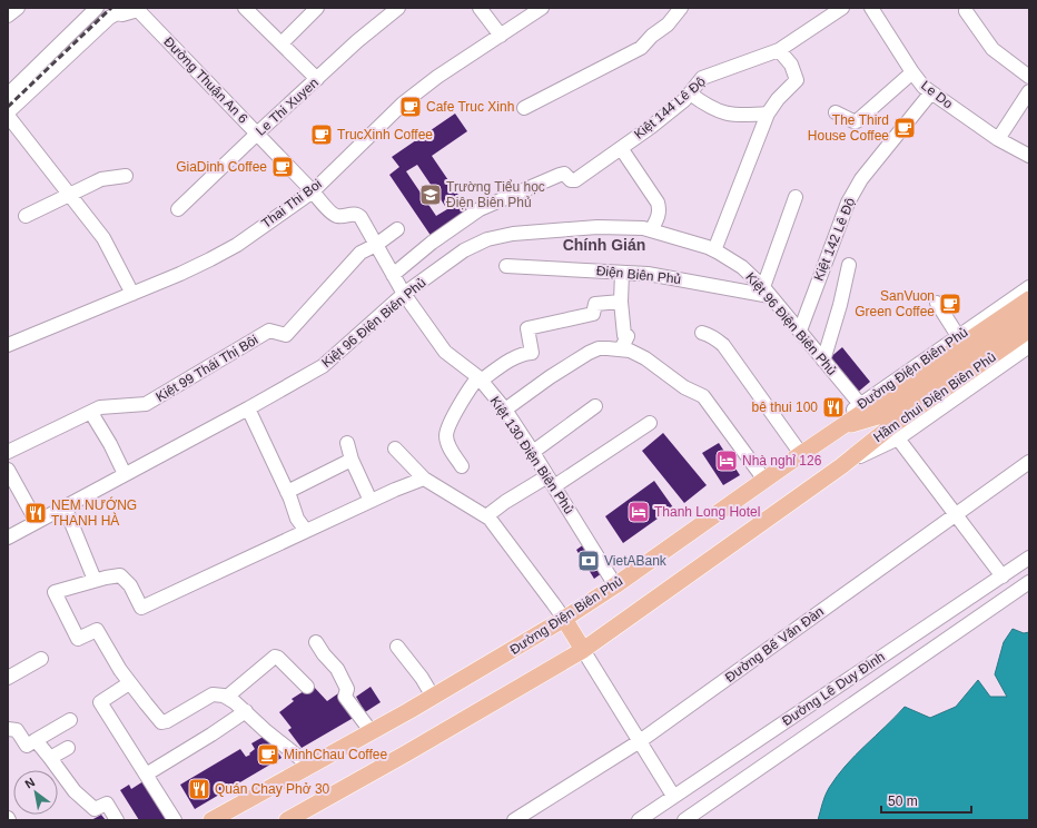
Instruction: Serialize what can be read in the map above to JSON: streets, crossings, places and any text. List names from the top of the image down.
{
  "streets": {
    "main road": ["Đường Điện Biên Phủ", "Hầm chui Điện Biên Phủ"],
    "street": [
      "Đường Thuận An 6",
      "Le Do",
      "Le Thi Xuyen",
      "Kiệt 144 Lê Độ",
      "Thai Thi Boi",
      "Kiệt 142 Lê Độ",
      "Điện Biên Phủ",
      "Kiệt 96 Điện Biên Phủ",
      "Kiệt 99 Thái Thị Bôi",
      "Kiệt 130 Điện Biên Phủ",
      "Đường Bế Văn Đàn",
      "Đường Lê Duy Đình"
    ]
  },
  "crossings": [
    ["Đường Thuận An 6", "Le Thi Xuyen"],
    ["Đường Thuận An 6", "Thai Thi Boi"],
    ["Le Do", "Kiệt 142 Lê Độ"],
    ["Kiệt 142 Lê Độ", "Kiệt 96 Điện Biên Phủ"],
    ["Điện Biên Phủ", "Kiệt 96 Điện Biên Phủ"],
    ["Kiệt 96 Điện Biên Phủ", "Đường Điện Biên Phủ"],
    ["Kiệt 96 Điện Biên Phủ", "Kiệt 130 Điện Biên Phủ"],
    ["Đường Điện Biên Phủ", "Hầm chui Điện Biên Phủ"],
    ["Đường Điện Biên Phủ", "Kiệt 130 Điện Biên Phủ"]
  ],
  "districts": ["Chính Gián"],
  "places": {
    "cafe": [
      "Cafe Truc Xinh",
      "The Third House Coffee",
      "TrucXinh Coffee",
      "GiaDinh Coffee",
      "SanVuon Green Coffee",
      "MinhChau Coffee"
    ],
    "school or university": ["Trường Tiểu học Điện Biên Phủ"],
    "restaurant": ["bê thui 100", "NEM NƯỚNG THANH HÀ", "Quán Chay Phở 30"],
    "hotel": ["Nhà nghỉ 126", "Thanh Long Hotel"],
    "bank": ["VietABank"]
  },
  "scale_bar": "50 m",
  "north": "top left"
}
